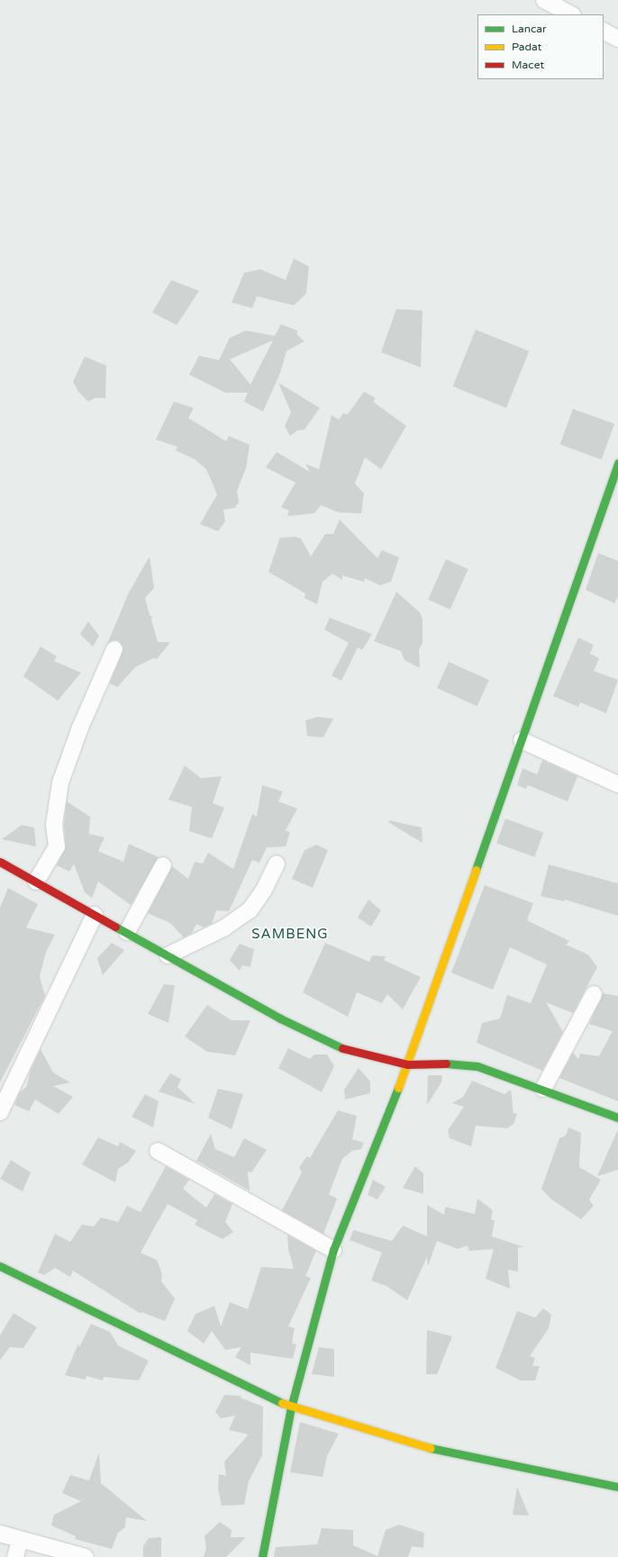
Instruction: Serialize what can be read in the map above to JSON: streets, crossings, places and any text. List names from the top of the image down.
{
  "districts": ["SAMBENG"],
  "legend": ["Lancar", "Padat", "Macet"]
}
